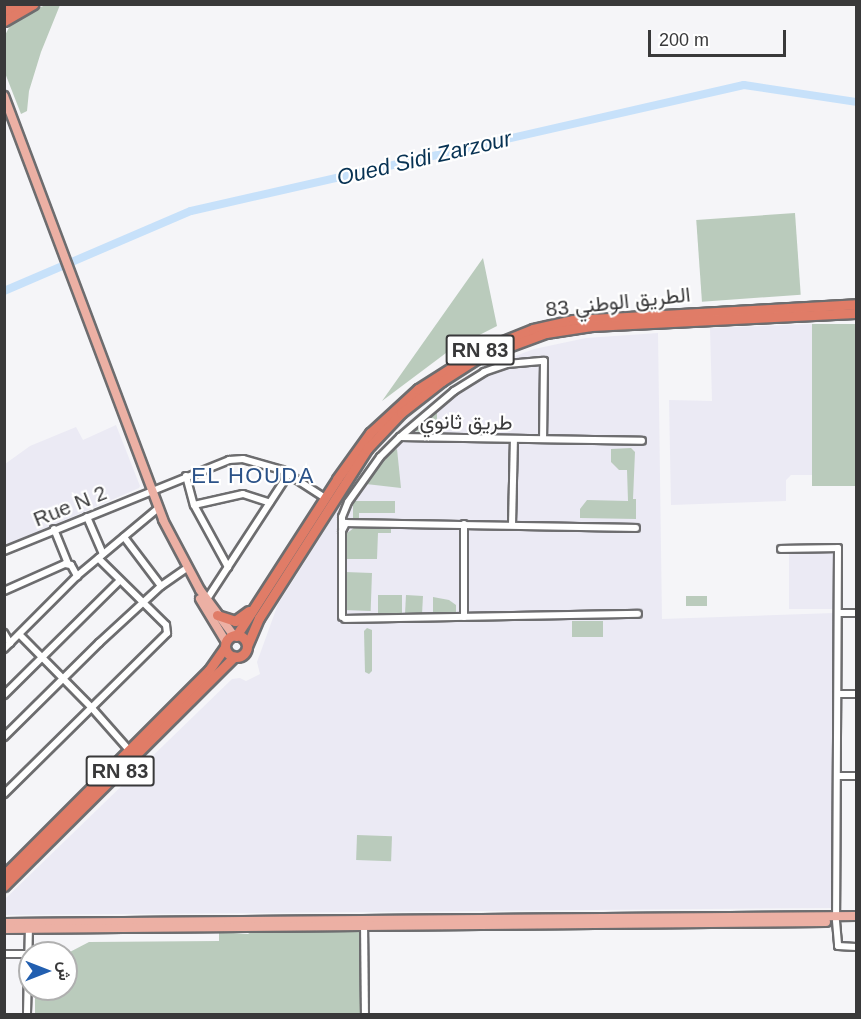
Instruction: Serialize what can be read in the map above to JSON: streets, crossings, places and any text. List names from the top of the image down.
{
  "streets": {
    "highway": ["الطريق الوطني 83", "RN 83"],
    "street": ["طريق ثانوي", "Rue N 2"]
  },
  "crossings": [
    ["الطريق الوطني 83", "RN 83"],
    ["الطريق الوطني 83", "Rue N 2"]
  ],
  "districts": ["EL HOUDA"],
  "water": ["Oued Sidi Zarzour"],
  "scale_bar": "200 m",
  "north": "right"
}
